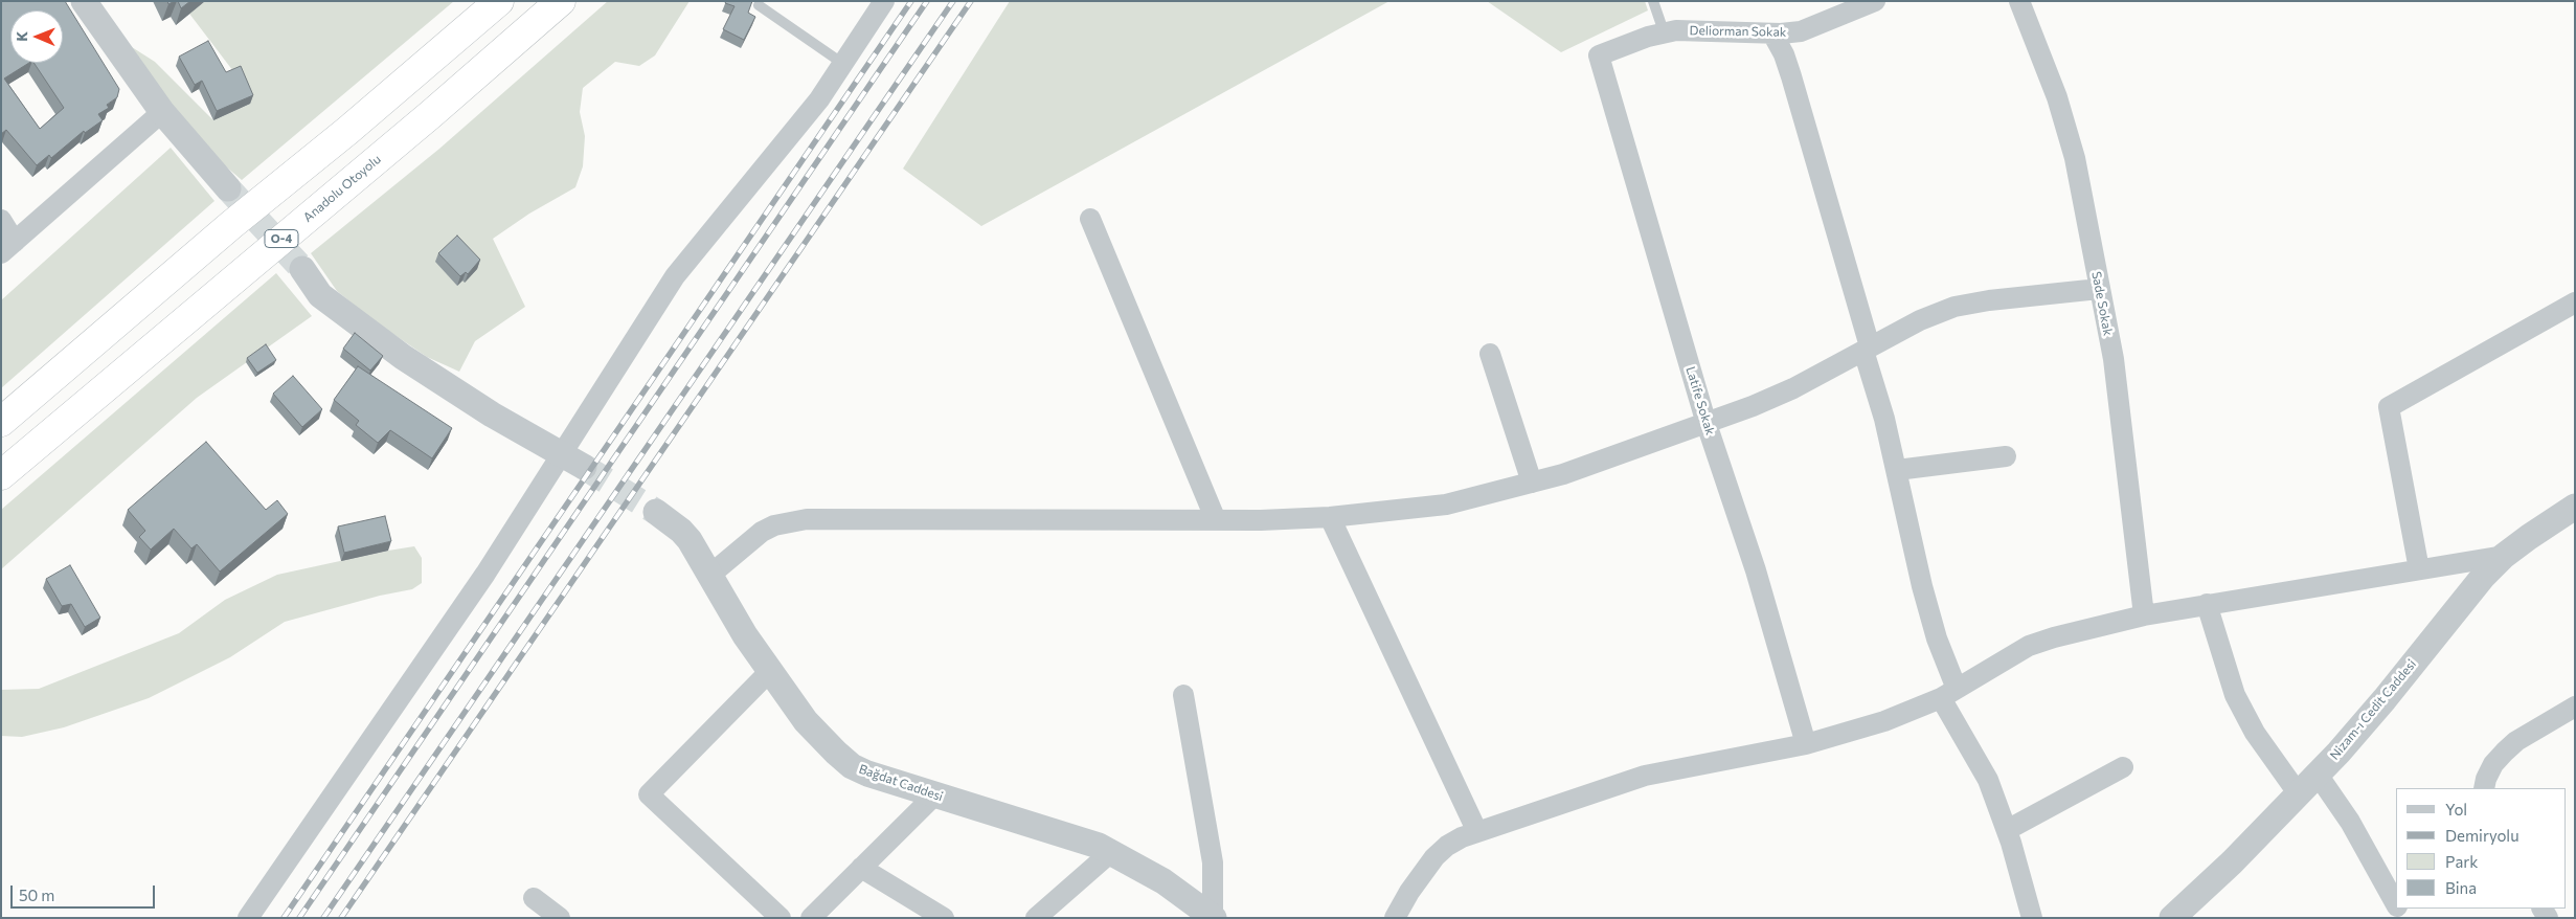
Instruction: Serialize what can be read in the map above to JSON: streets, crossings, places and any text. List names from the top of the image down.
{
  "streets": {
    "highway": ["Anadolu Otoyolu", "O-4"],
    "street": [
      "Deliorman Sokak",
      "Sade Sokak",
      "Latife Sokak",
      "Nizam-ı Cedit Caddesi",
      "Bağdat Caddesi"
    ]
  },
  "crossings": [
    ["Deliorman Sokak", "Latife Sokak"]
  ],
  "legend": [
    "Yol",
    "Demiryolu",
    "Park",
    "Bina"
  ],
  "scale_bar": "50 m",
  "north": "left"
}
